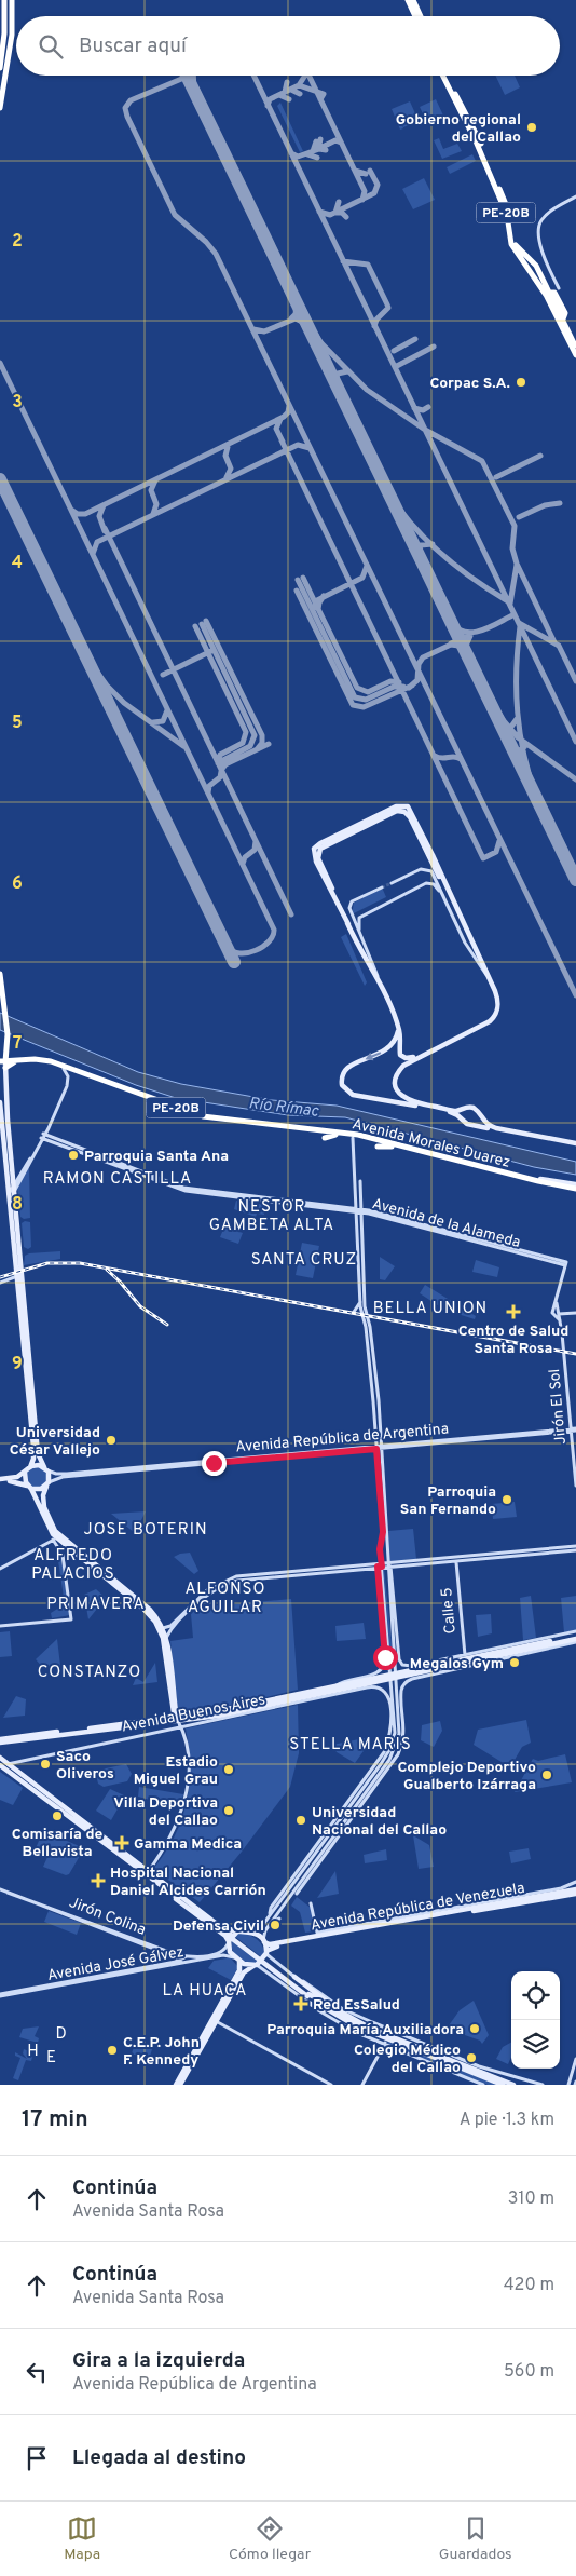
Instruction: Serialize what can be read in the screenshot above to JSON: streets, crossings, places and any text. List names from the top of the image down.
{
  "streets": {
    "highway": ["PE-20B", "Avenida Morales Duarez"],
    "main road": [
      "Avenida de la Alameda",
      "Jirón El Sol",
      "Avenida República de Argentina",
      "Calle 5",
      "Avenida Buenos Aires",
      "Avenida República de Venezuela",
      "Jirón Colina",
      "Avenida José Gálvez"
    ]
  },
  "crossings": [
    ["Avenida de la Alameda", "Jirón El Sol"],
    ["Jirón El Sol", "Avenida República de Argentina"],
    ["Jirón Colina", "Avenida José Gálvez"]
  ],
  "districts": [
    "RAMON CASTILLA",
    "NESTOR GAMBETA ALTA",
    "SANTA CRUZ",
    "BELLA UNION",
    "JOSE BOTERIN",
    "ALFREDO PALACIOS",
    "ALFONSO AGUILAR",
    "PRIMAVERA",
    "CONSTANZO",
    "STELLA MARIS",
    "LA HUACA",
    "D",
    "H",
    "E"
  ],
  "water": ["Río Rímac"],
  "places": {
    "other": [
      "Gobierno regional del Callao",
      "Corpac S.A.",
      "Parroquia Santa Ana",
      "Universidad César Vallejo",
      "Parroquia San Fernando",
      "Megalos Gym",
      "Saco Oliveros",
      "Estadio Miguel Grau",
      "Complejo Deportivo Gualberto Izárraga",
      "Villa Deportiva del Callao",
      "Comisaría de Bellavista",
      "Universidad Nacional del Callao",
      "Defensa Civil",
      "Parroquia María Auxiliadora",
      "C.E.P. John F. Kennedy",
      "Colegio Médico del Callao"
    ],
    "health": [
      "Centro de Salud Santa Rosa",
      "Gamma Medica",
      "Hospital Nacional Daniel Alcides Carrión",
      "Red EsSalud"
    ]
  },
  "page": {
    "search": "Buscar aquí",
    "heading": ["17 min", "A pie · 1.3 km"],
    "list": [
      ["Continúa", "Avenida Santa Rosa", "310 m"],
      ["Continúa", "Avenida Santa Rosa", "420 m"],
      ["Gira a la izquierda", "Avenida República de Argentina", "560 m"],
      "Llegada al destino"
    ],
    "nav": ["Mapa", "Cómo llegar", "Guardados"]
  },
  "grid": {
    "rows": [
      "2",
      "3",
      "4",
      "5",
      "6",
      "7",
      "8",
      "9"
    ]
  }
}
